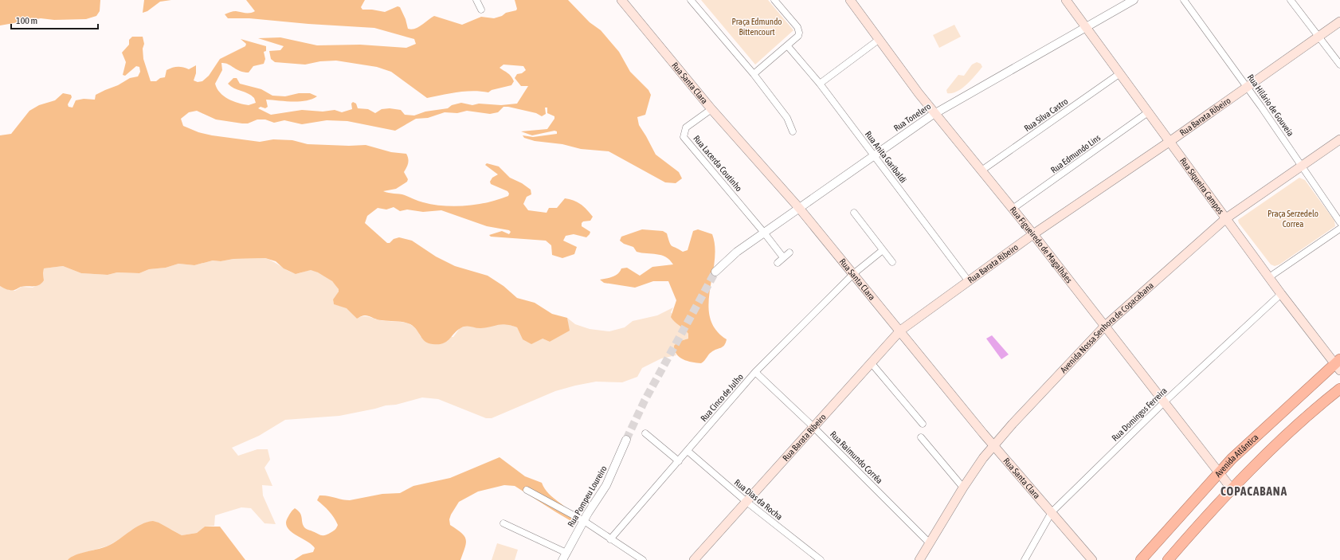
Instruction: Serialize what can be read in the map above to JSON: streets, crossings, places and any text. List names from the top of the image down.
{
  "streets": {
    "highway": ["Avenida Atlântica"],
    "main road": [
      "Rua Santa Clara",
      "Rua Barata Ribeiro",
      "Rua Siqueira Campos",
      "Rua Figueiredo de Magalhães",
      "Avenida Nossa Senhora de Copacabana"
    ],
    "street": [
      "Rua Hilário de Gouveia",
      "Rua Silva Castro",
      "Rua Tonelero",
      "Rua Edmundo Lins",
      "Rua Anita Garibaldi",
      "Rua Lacerda Coutinho",
      "Rua Cinco de Julho",
      "Rua Domingos Ferreira",
      "Rua Raimundo Corrêa",
      "Rua Pompeu Loureiro",
      "Rua Dias da Rocha"
    ]
  },
  "crossings": [
    ["Rua Santa Clara", "Rua Barata Ribeiro"],
    ["Rua Santa Clara", "Rua Tonelero"],
    ["Rua Santa Clara", "Rua Lacerda Coutinho"],
    ["Rua Santa Clara", "Avenida Nossa Senhora de Copacabana"],
    ["Rua Santa Clara", "Rua Cinco de Julho"],
    ["Rua Santa Clara", "Rua Domingos Ferreira"],
    ["Rua Hilário de Gouveia", "Rua Barata Ribeiro"],
    ["Rua Hilário de Gouveia", "Avenida Nossa Senhora de Copacabana"],
    ["Rua Silva Castro", "Rua Siqueira Campos"],
    ["Rua Silva Castro", "Rua Figueiredo de Magalhães"],
    ["Rua Barata Ribeiro", "Rua Anita Garibaldi"],
    ["Rua Barata Ribeiro", "Rua Siqueira Campos"],
    ["Rua Barata Ribeiro", "Rua Figueiredo de Magalhães"],
    ["Rua Barata Ribeiro", "Rua Raimundo Corrêa"],
    ["Rua Barata Ribeiro", "Rua Dias da Rocha"],
    ["Rua Tonelero", "Rua Anita Garibaldi"],
    ["Rua Tonelero", "Rua Lacerda Coutinho"],
    ["Rua Tonelero", "Rua Siqueira Campos"],
    ["Rua Tonelero", "Rua Figueiredo de Magalhães"],
    ["Rua Edmundo Lins", "Rua Siqueira Campos"],
    ["Rua Edmundo Lins", "Rua Figueiredo de Magalhães"],
    ["Rua Siqueira Campos", "Avenida Nossa Senhora de Copacabana"],
    ["Rua Siqueira Campos", "Rua Domingos Ferreira"],
    ["Rua Siqueira Campos", "Avenida Atlântica"],
    ["Rua Figueiredo de Magalhães", "Avenida Nossa Senhora de Copacabana"],
    ["Rua Figueiredo de Magalhães", "Rua Domingos Ferreira"],
    ["Rua Figueiredo de Magalhães", "Avenida Atlântica"],
    ["Avenida Nossa Senhora de Copacabana", "Rua Raimundo Corrêa"],
    ["Rua Cinco de Julho", "Rua Raimundo Corrêa"],
    ["Rua Cinco de Julho", "Rua Dias da Rocha"]
  ],
  "districts": ["COPACABANA"],
  "parks": ["Praça Edmundo Bittencourt", "Praça Serzedelo Correa"],
  "scale_bar": "100 m"
}
